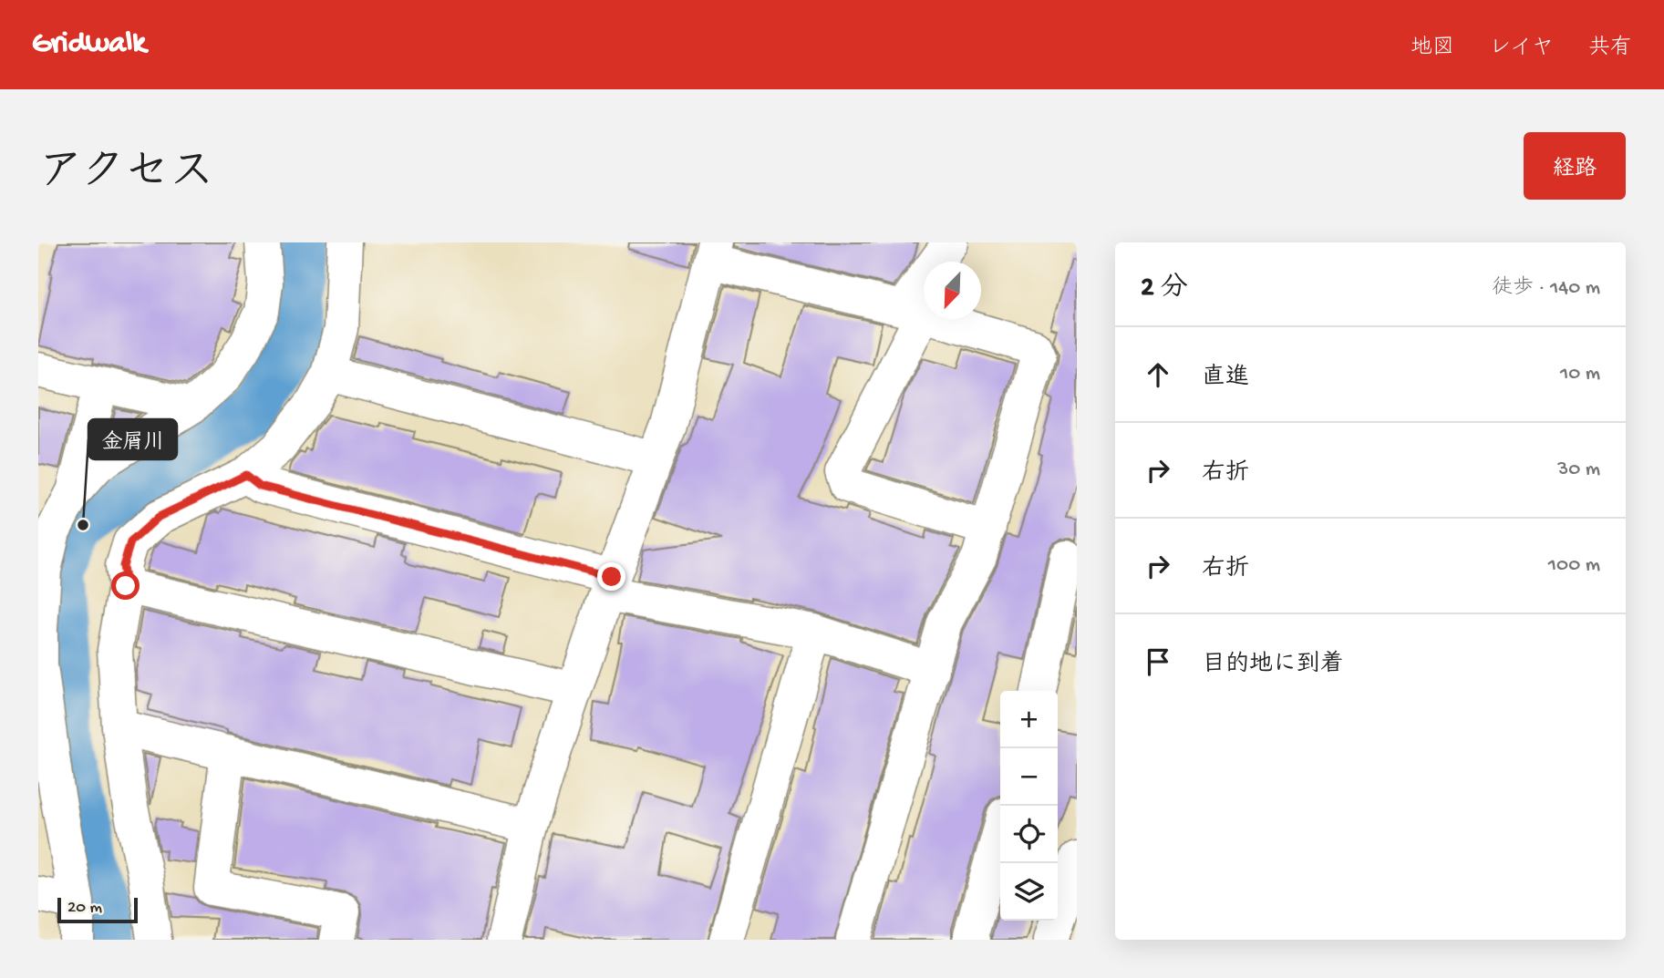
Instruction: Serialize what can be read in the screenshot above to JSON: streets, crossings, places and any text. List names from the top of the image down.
{
  "places": ["金屑川"],
  "scale_bar": "20 m",
  "north": "bottom left",
  "page": {
    "header": "Gridwalk",
    "nav": ["地図", "レイヤ", "共有"],
    "title": "アクセス",
    "buttons": "経路",
    "heading": ["2 分", "徒歩 · 140 m"],
    "list": [
      ["直進", "10 m"],
      ["右折", "30 m"],
      ["右折", "100 m"],
      "目的地に到着"
    ],
    "map_buttons": ["+", "−"],
    "scale": "20 m"
  }
}
